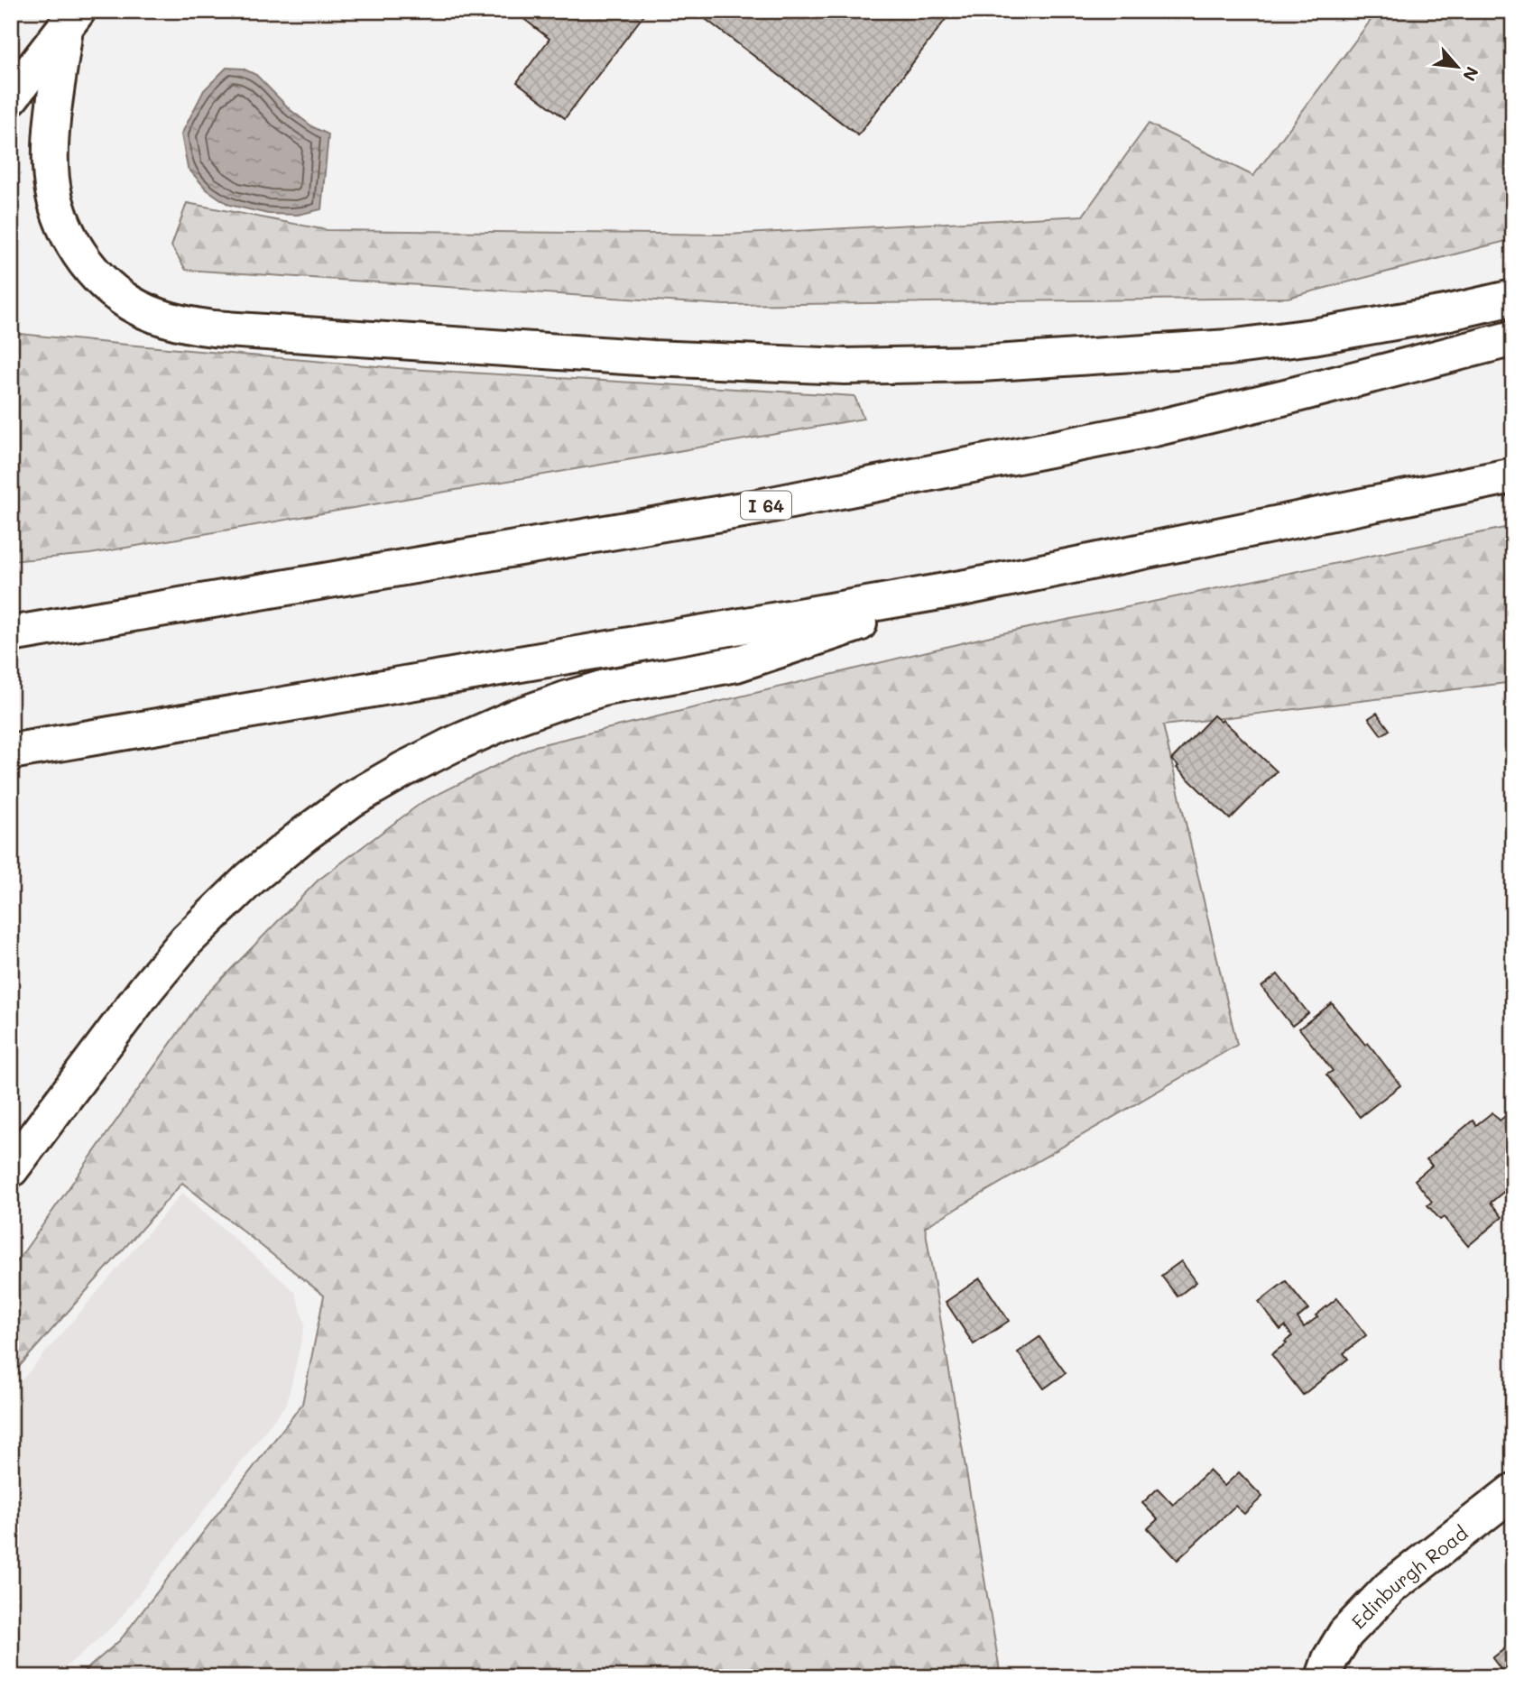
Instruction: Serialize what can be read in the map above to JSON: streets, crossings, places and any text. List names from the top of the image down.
{
  "streets": {
    "main road": ["I 64", "Edinburgh Road"]
  },
  "north": "bottom right"
}
